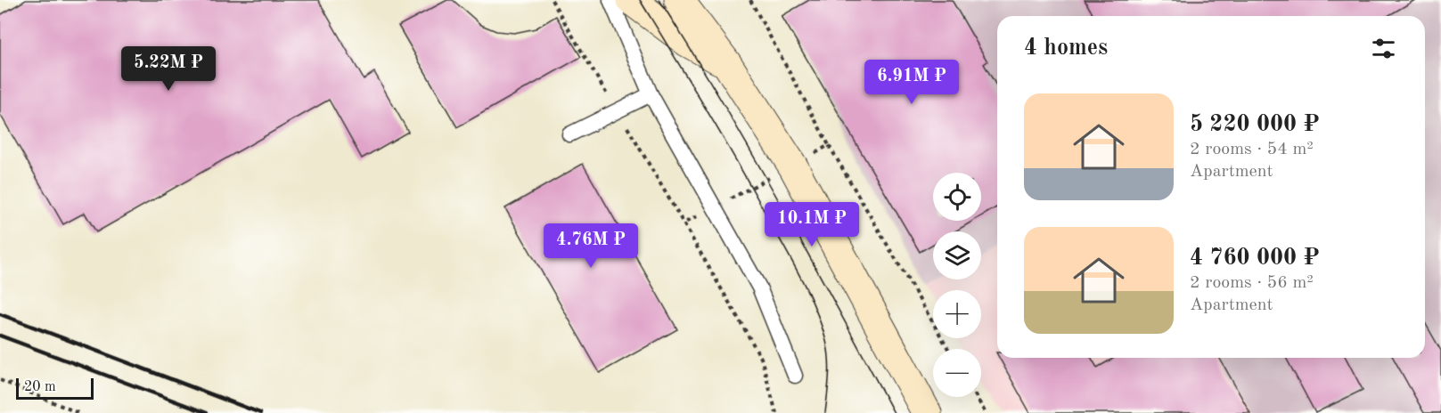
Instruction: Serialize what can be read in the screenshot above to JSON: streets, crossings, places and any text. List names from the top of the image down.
{
  "scale_bar": "20 m",
  "page": {
    "heading": "4 homes",
    "price": [
      "5.22M ₽",
      "6.91M ₽",
      "10.1M ₽",
      "4.76M ₽"
    ],
    "list": [
      {
        "name": "5 220 000 ₽",
        "note": "2 rooms · 54 m² · Apartment"
      },
      {
        "name": "4 760 000 ₽",
        "note": "2 rooms · 56 m² · Apartment"
      }
    ],
    "map_buttons": ["+", "−"],
    "scale": "20 m"
  }
}
